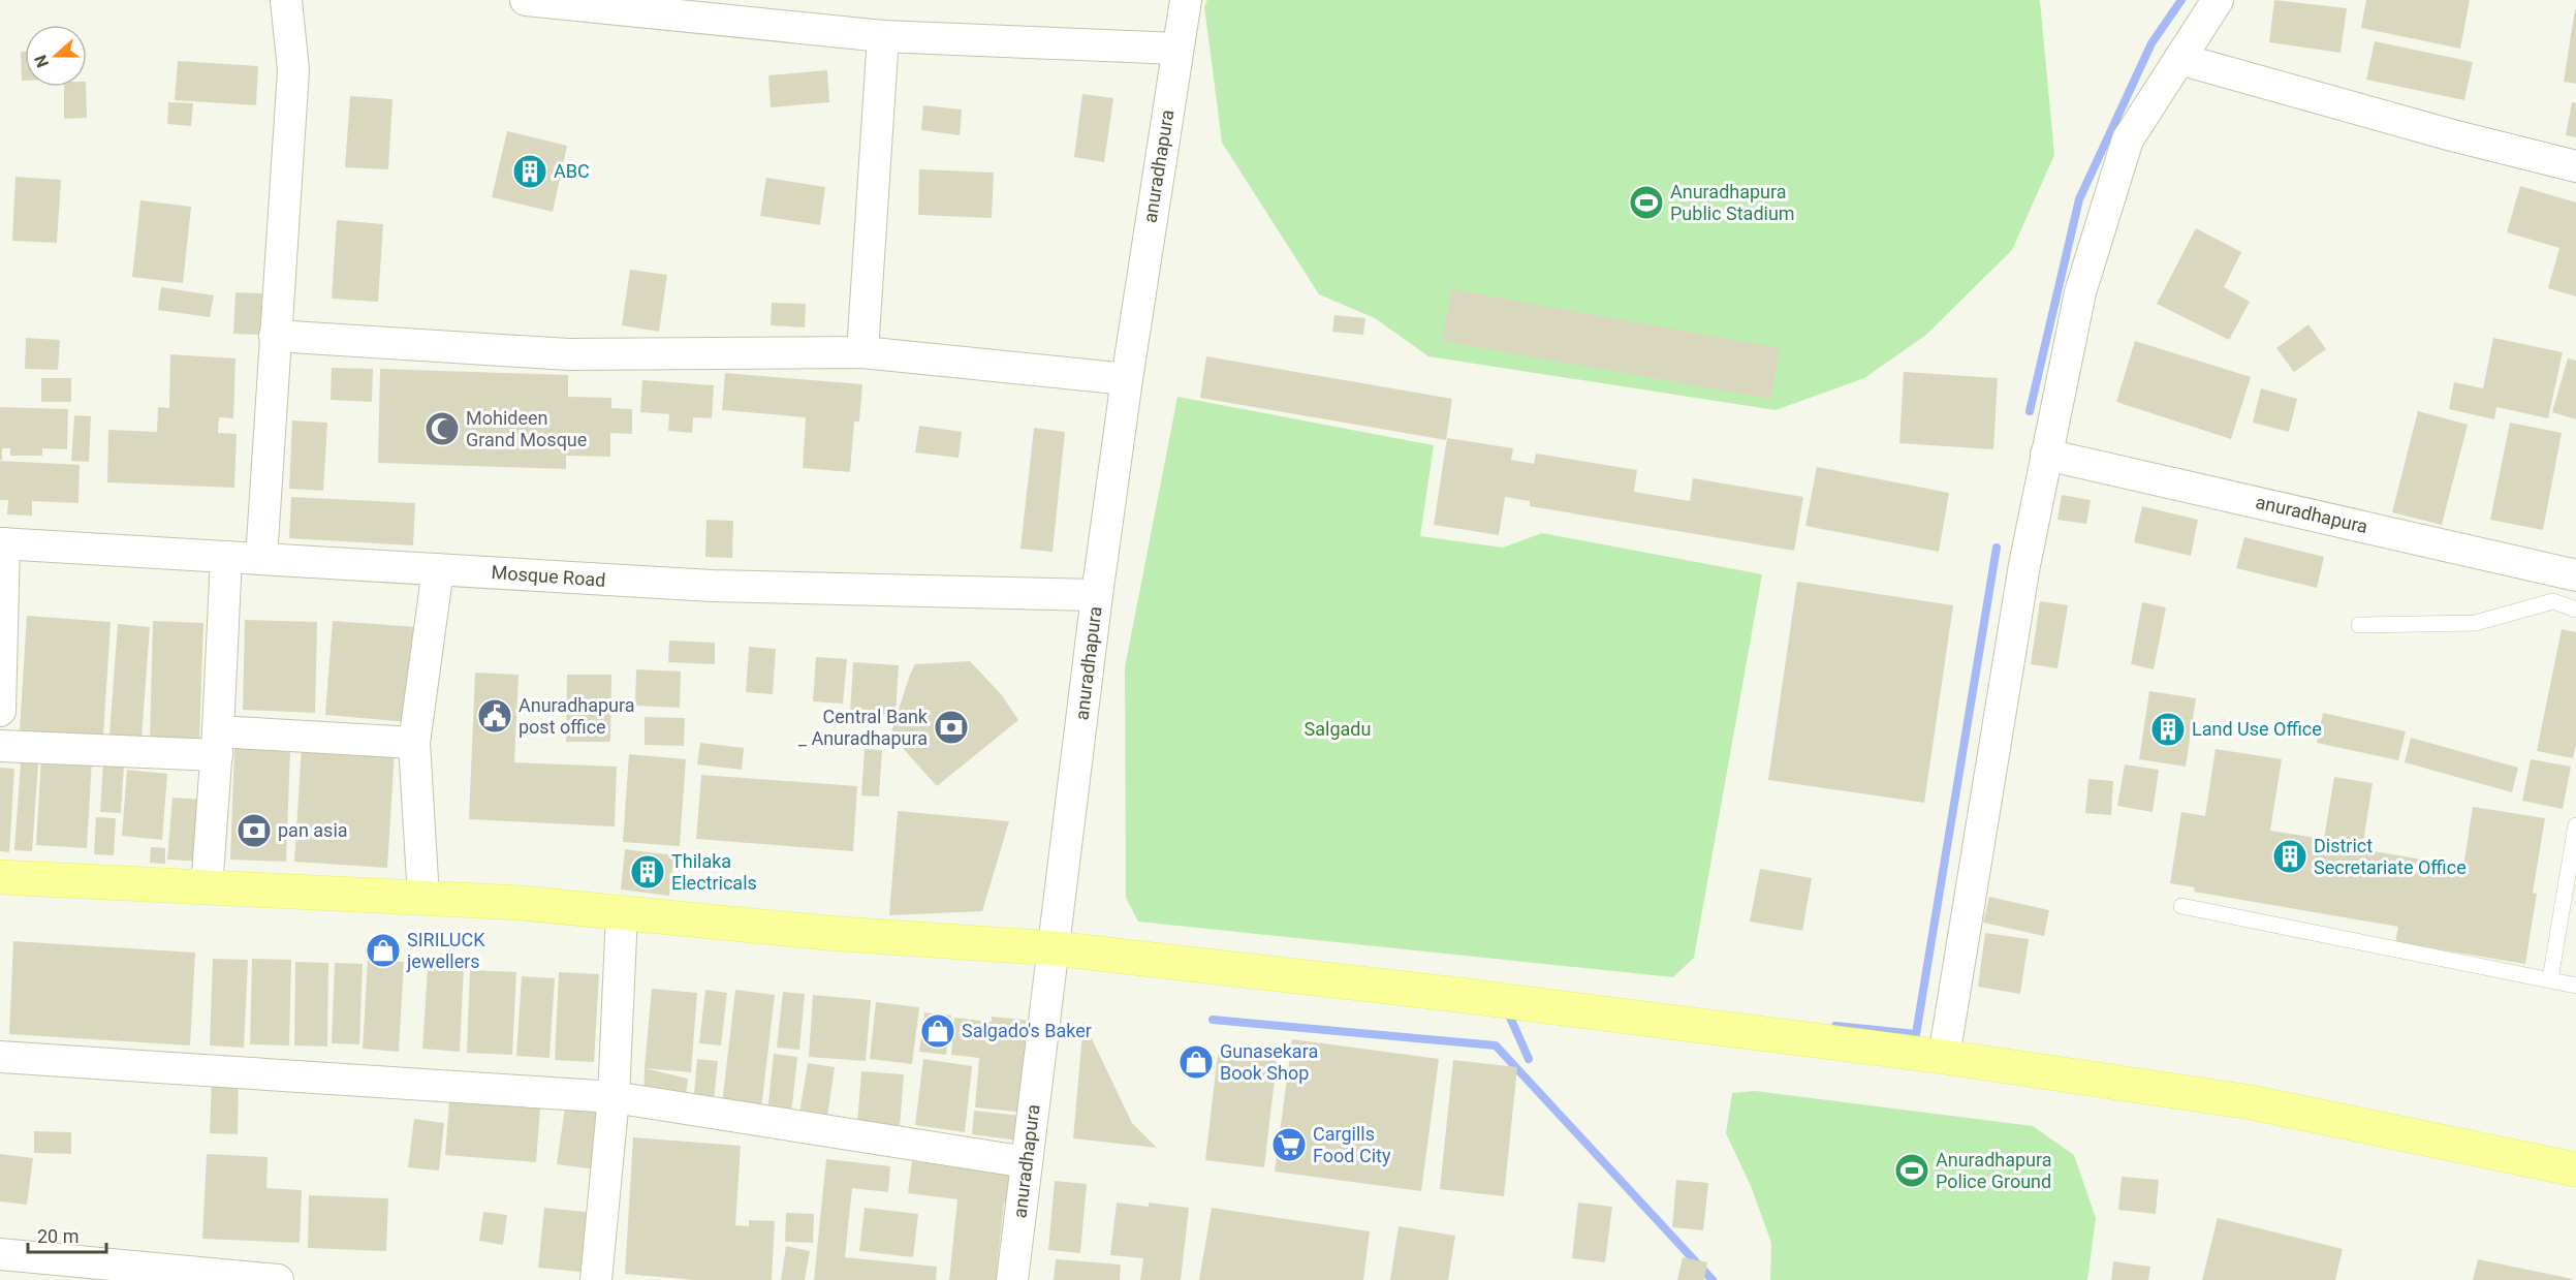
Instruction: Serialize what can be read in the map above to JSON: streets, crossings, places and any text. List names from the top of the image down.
{
  "streets": {
    "street": ["anuradhapura", "Mosque Road"]
  },
  "crossings": [
    ["anuradhapura", "Mosque Road"]
  ],
  "parks": ["Salgadu"],
  "places": {
    "building": [
      "ABC",
      "Land Use Office",
      "District Secretariate Office",
      "Thilaka Electricals"
    ],
    "sports": ["Anuradhapura Public Stadium", "Anuradhapura Police Ground"],
    "mosque": ["Mohideen Grand Mosque"],
    "public building": ["Anuradhapura post office"],
    "bank": ["Central Bank _ Anuradhapura", "pan asia"],
    "shop": ["SIRILUCK jewellers", "Salgado's Baker", "Gunasekara Book Shop"],
    "supermarket": ["Cargills Food City"]
  },
  "scale_bar": "20 m",
  "north": "left"
}
